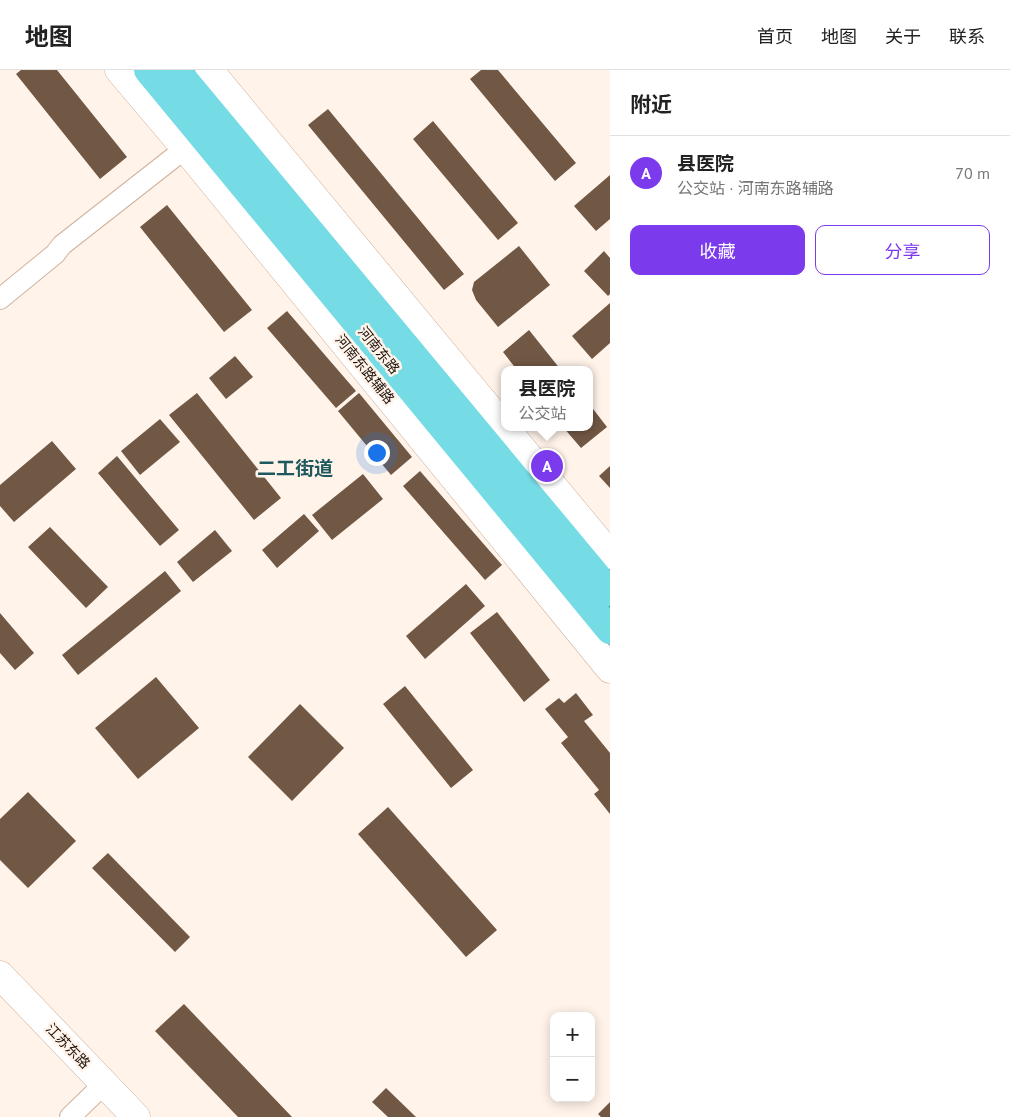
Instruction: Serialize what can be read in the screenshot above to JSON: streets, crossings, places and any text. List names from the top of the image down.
{
  "streets": {
    "main road": ["河南东路"],
    "street": ["河南东路辅路", "江苏东路"]
  },
  "crossings": [
    ["河南东路", "河南东路辅路"]
  ],
  "districts": ["二工街道"],
  "page": {
    "header": "地图",
    "nav": [
      "首页",
      "地图",
      "关于",
      "联系"
    ],
    "heading": "附近",
    "list": [
      {
        "mark": "A",
        "name": "县医院",
        "note": "公交站 · 河南东路辅路",
        "value": "70 m"
      }
    ],
    "buttons": ["收藏", "分享"],
    "popup": ["县医院", "公交站"],
    "pins": "A",
    "map_buttons": ["+", "−"]
  }
}
